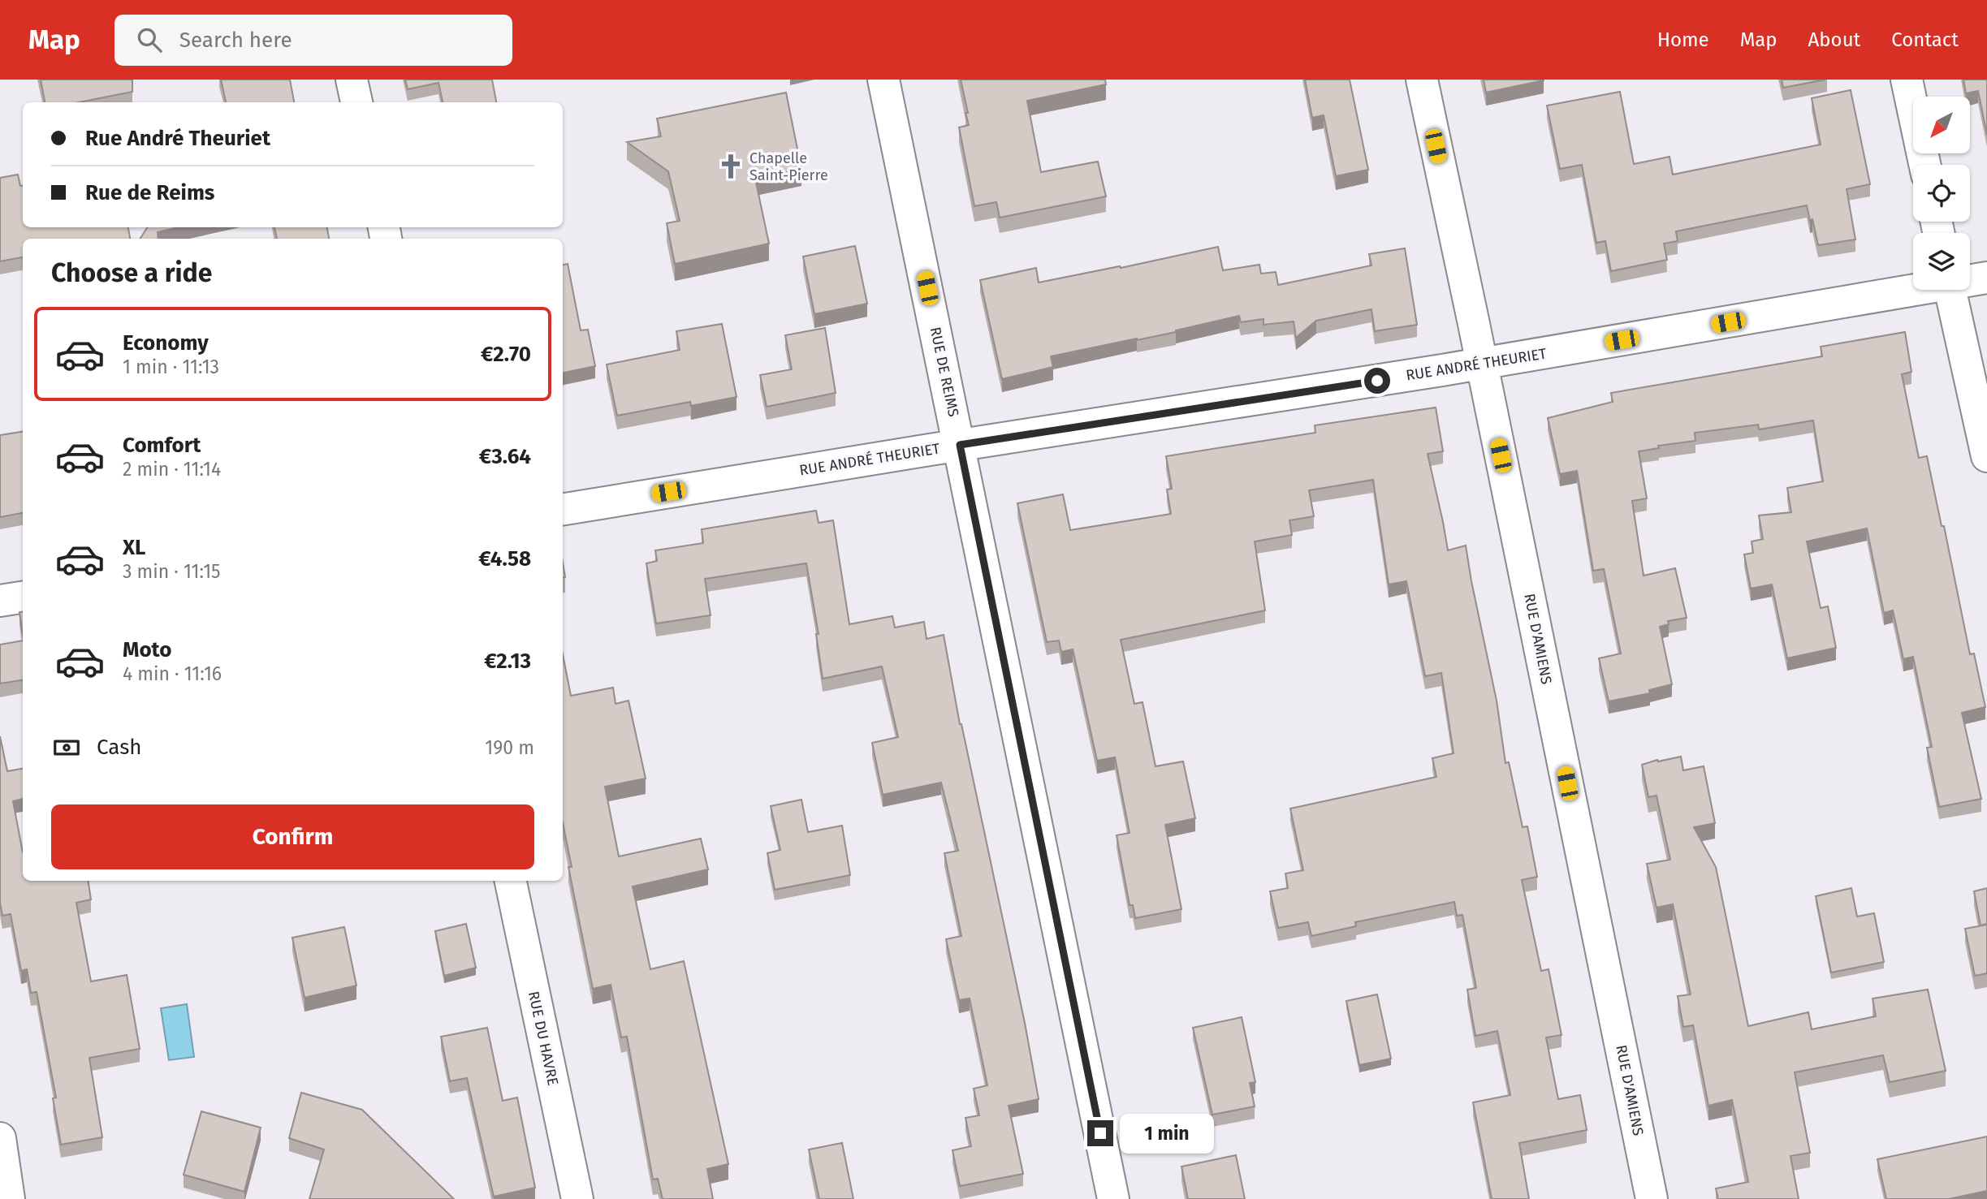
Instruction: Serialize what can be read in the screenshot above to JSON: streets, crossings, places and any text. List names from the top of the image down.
{
  "streets": {
    "street": [
      "RUE ANDRÉ THEURIET",
      "RUE DE REIMS",
      "RUE D'AMIENS",
      "RUE DU HAVRE"
    ]
  },
  "crossings": [
    ["RUE ANDRÉ THEURIET", "RUE DE REIMS"],
    ["RUE ANDRÉ THEURIET", "RUE D'AMIENS"]
  ],
  "places": {
    "church": ["Chapelle Saint-Pierre"]
  },
  "north": "bottom left",
  "page": {
    "header": "Map",
    "search": "Search here",
    "nav": [
      "Home",
      "Map",
      "About",
      "Contact"
    ],
    "banner": ["Rue André Theuriet", "Rue de Reims"],
    "heading": "Choose a ride",
    "list": [
      {
        "name": "Economy",
        "note": "1 min · 11:13",
        "value": "€2.70"
      },
      {
        "name": "Comfort",
        "note": "2 min · 11:14",
        "value": "€3.64"
      },
      {
        "name": "XL",
        "note": "3 min · 11:15",
        "value": "€4.58"
      },
      {
        "name": "Moto",
        "note": "4 min · 11:16",
        "value": "€2.13"
      }
    ],
    "pay": ["Cash", "190 m"],
    "buttons": "Confirm",
    "bubble": "1 min"
  }
}
